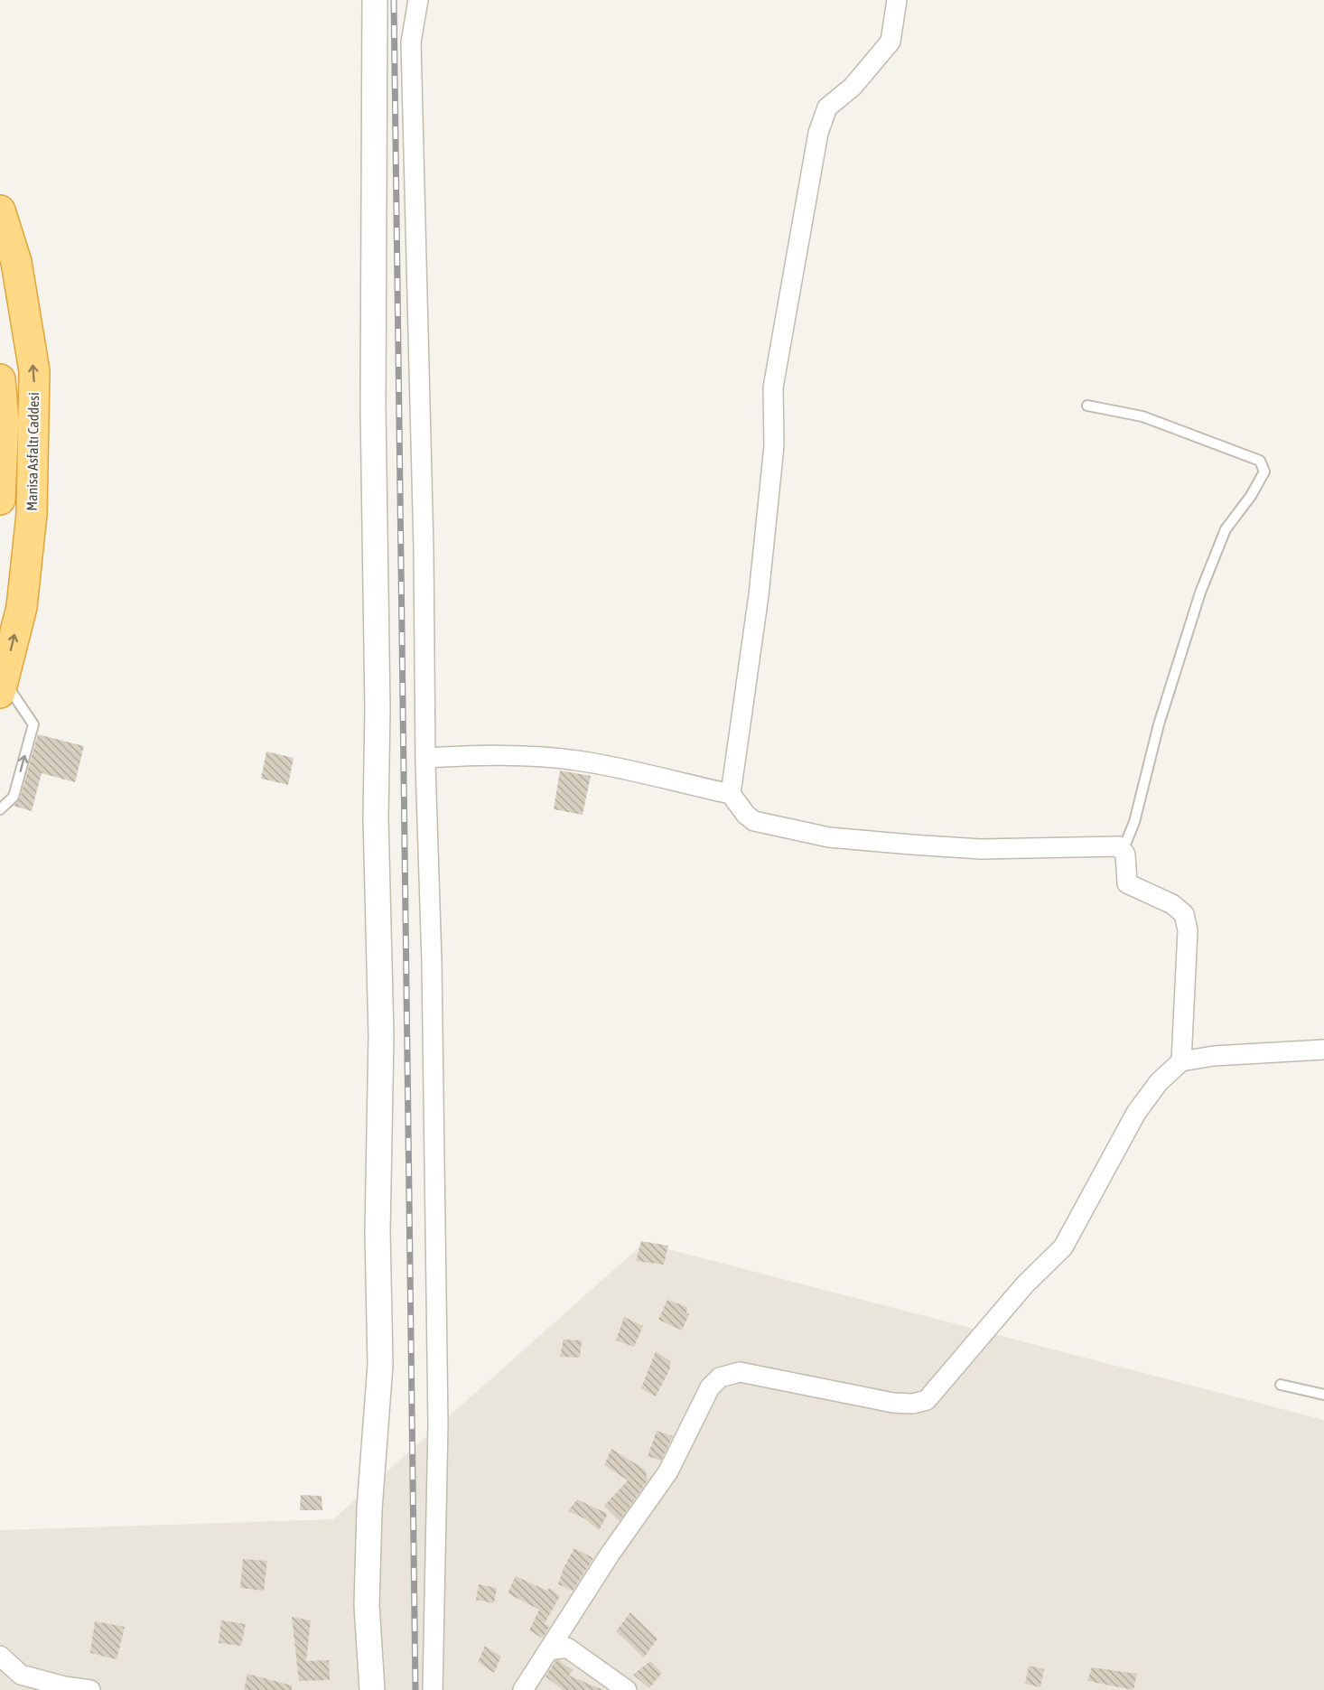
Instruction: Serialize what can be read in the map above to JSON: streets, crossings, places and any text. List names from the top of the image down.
{
  "streets": {
    "highway": ["Manisa Asfaltı Caddesi"]
  },
  "one_way": ["Manisa Asfaltı Caddesi"]
}
